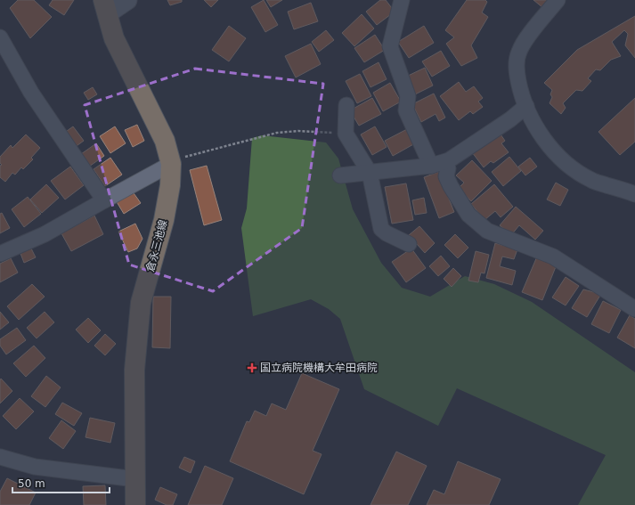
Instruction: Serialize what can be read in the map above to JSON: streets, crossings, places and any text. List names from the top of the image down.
{
  "streets": {
    "main road": ["倉永三池線"]
  },
  "places": {
    "health": ["国立病院機構大牟田病院"]
  },
  "scale_bar": "50 m"
}
